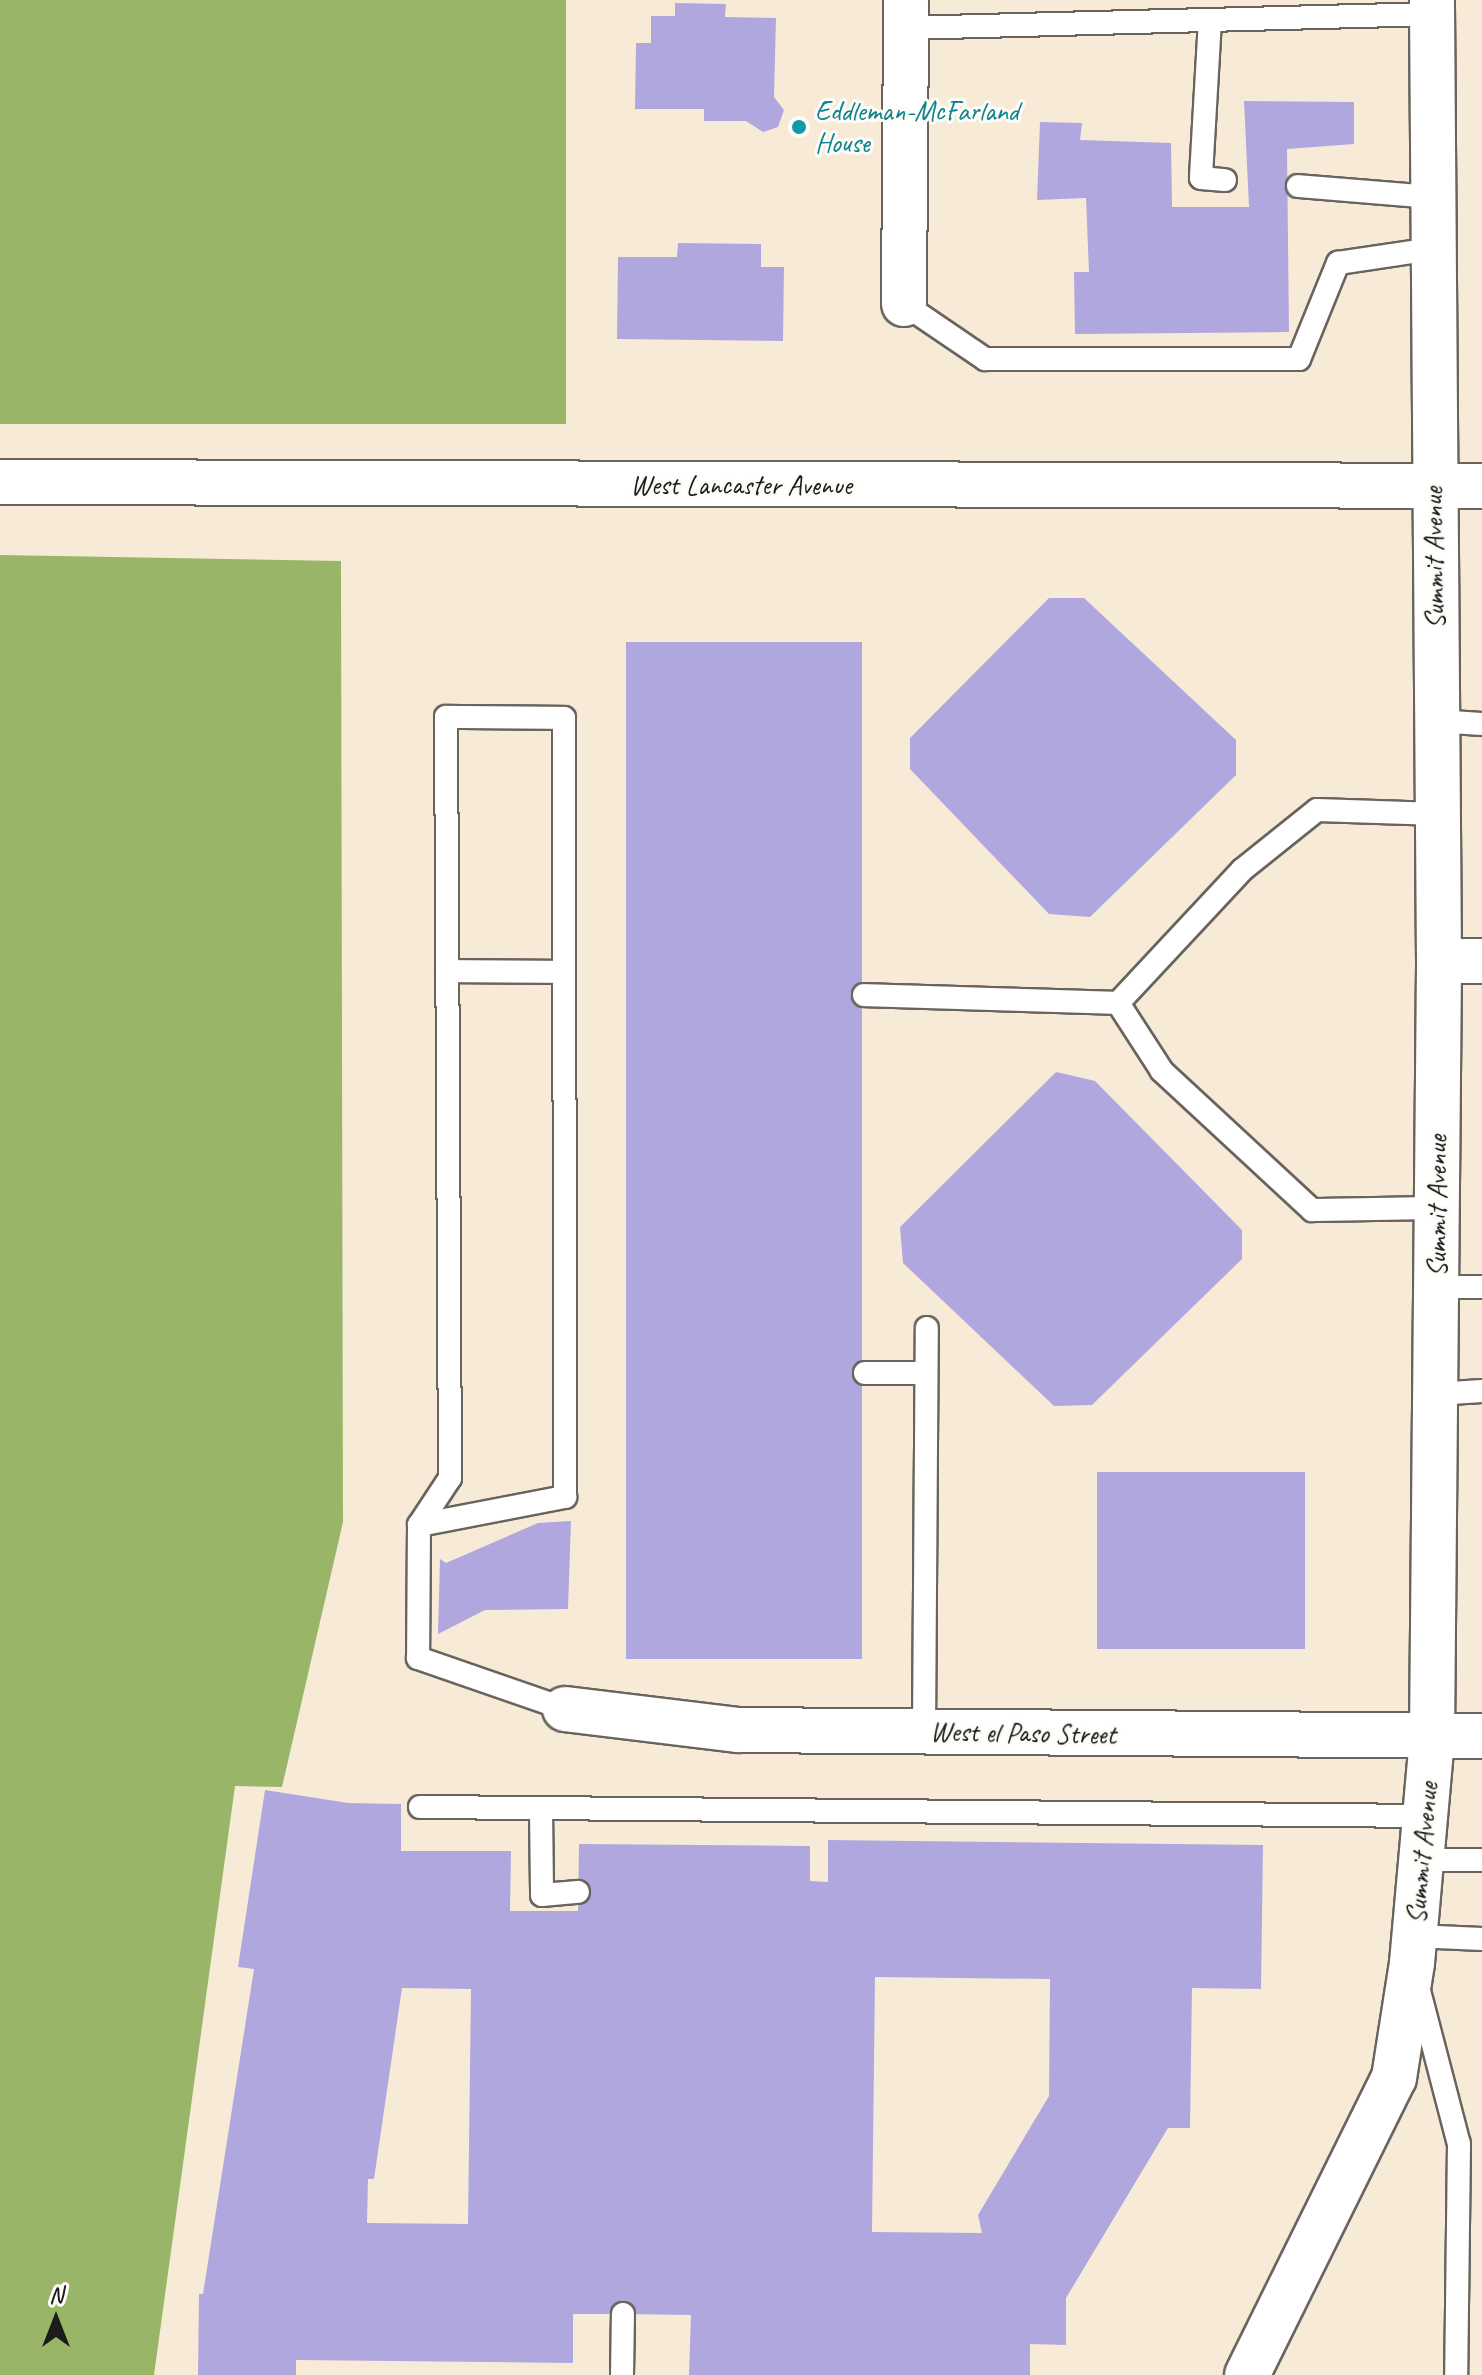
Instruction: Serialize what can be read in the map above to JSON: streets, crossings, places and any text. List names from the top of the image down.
{
  "streets": {
    "main road": ["West Lancaster Avenue", "Summit Avenue", "West el Paso Street"]
  },
  "crossings": [
    ["West Lancaster Avenue", "Summit Avenue"],
    ["Summit Avenue", "West el Paso Street"]
  ],
  "places": ["Eddleman-McFarland House"],
  "north": "top"
}
